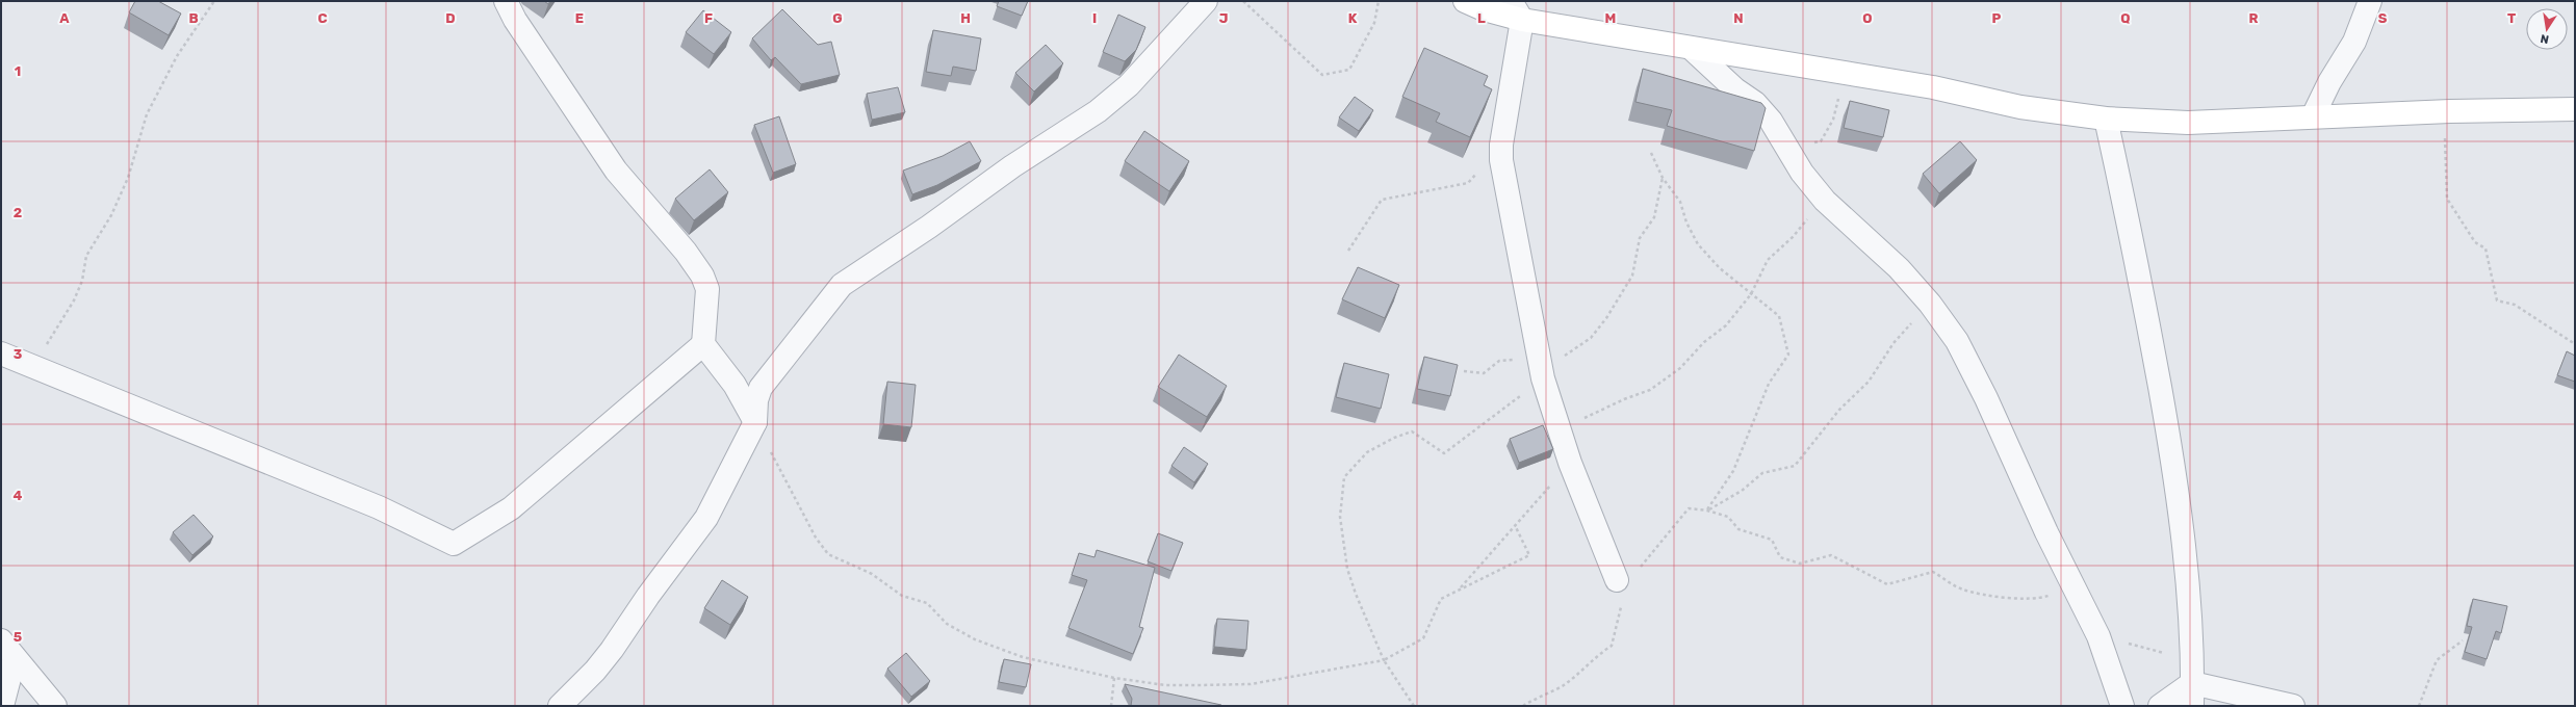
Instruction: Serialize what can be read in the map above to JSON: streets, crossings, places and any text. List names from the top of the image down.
{
  "north": "bottom",
  "grid": {
    "columns": [
      "A",
      "B",
      "C",
      "D",
      "E",
      "F",
      "G",
      "H",
      "I",
      "J",
      "K",
      "L",
      "M",
      "N",
      "O",
      "P",
      "Q",
      "R",
      "S",
      "T"
    ],
    "rows": [
      "1",
      "2",
      "3",
      "4",
      "5"
    ]
  }
}
